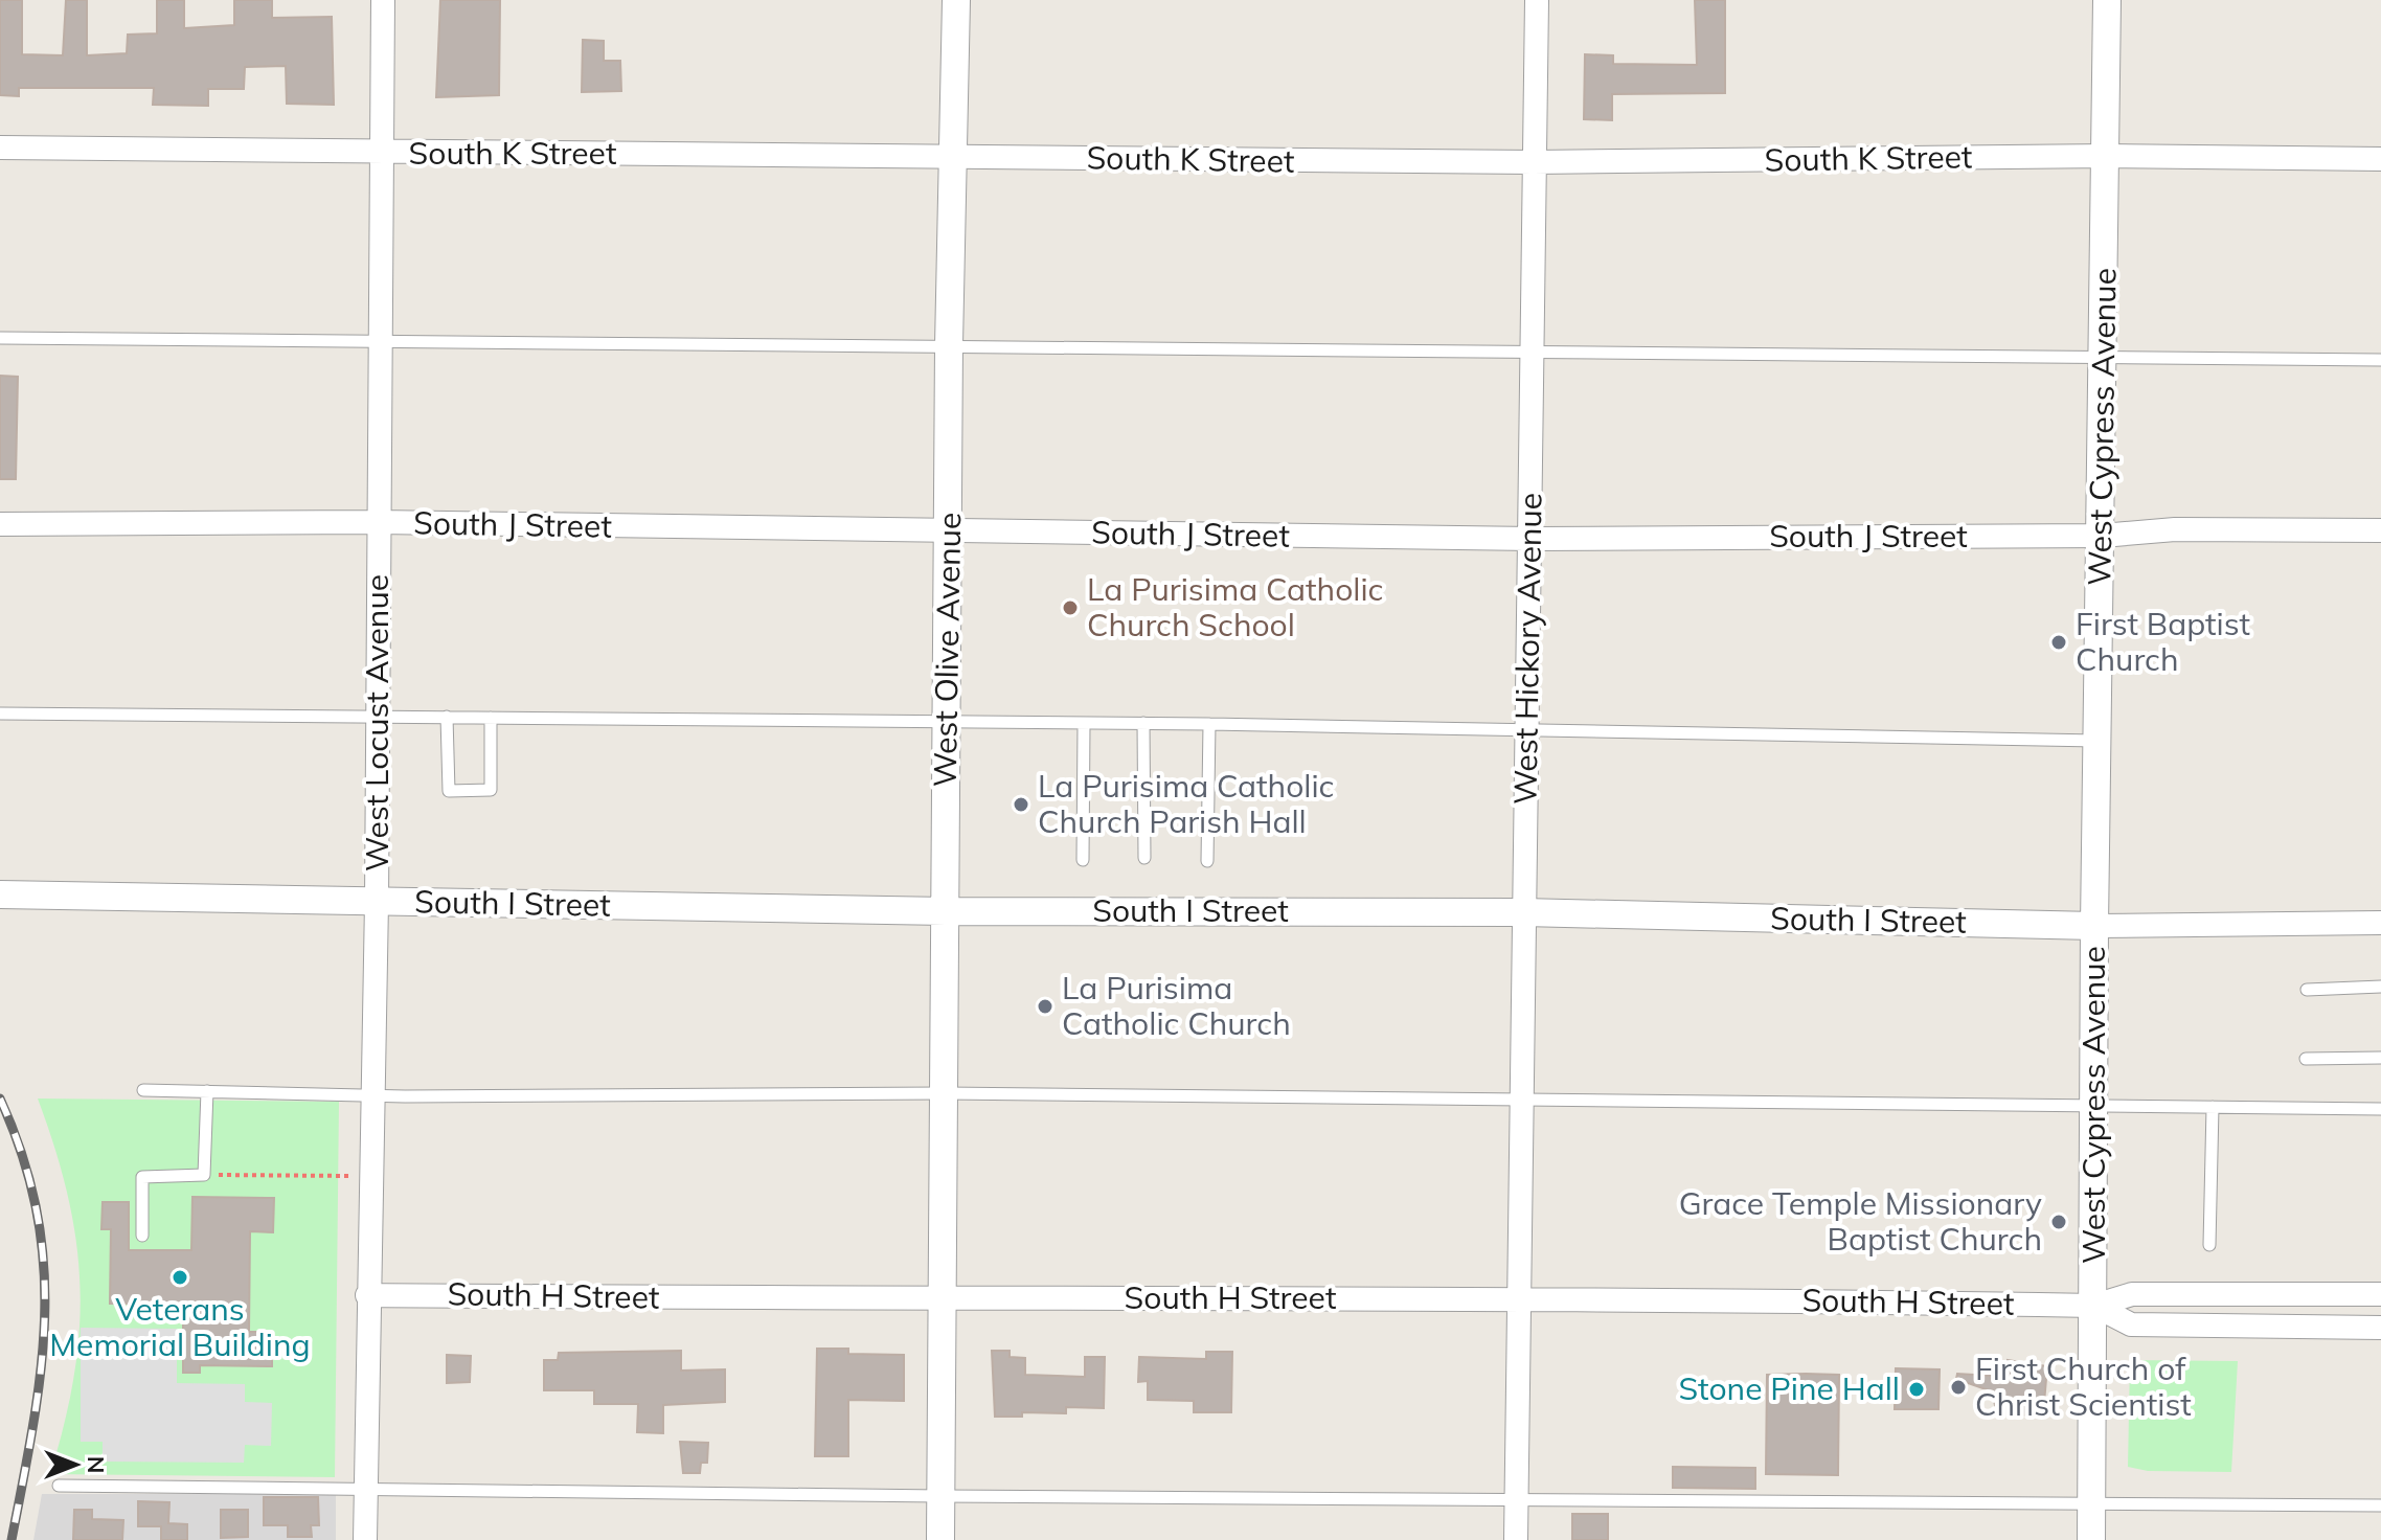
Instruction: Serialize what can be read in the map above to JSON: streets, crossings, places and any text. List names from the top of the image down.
{
  "streets": {
    "street": [
      "South K Street",
      "West Cypress Avenue",
      "South J Street",
      "West Hickory Avenue",
      "West Olive Avenue",
      "West Locust Avenue",
      "South I Street",
      "South H Street"
    ]
  },
  "crossings": [
    ["South K Street", "West Cypress Avenue"],
    ["South K Street", "West Hickory Avenue"],
    ["South K Street", "West Olive Avenue"],
    ["South K Street", "West Locust Avenue"],
    ["West Cypress Avenue", "South J Street"],
    ["West Cypress Avenue", "South I Street"],
    ["West Cypress Avenue", "South H Street"],
    ["South J Street", "West Hickory Avenue"],
    ["South J Street", "West Olive Avenue"],
    ["South J Street", "West Locust Avenue"],
    ["West Hickory Avenue", "South I Street"],
    ["West Hickory Avenue", "South H Street"],
    ["West Olive Avenue", "South I Street"],
    ["West Olive Avenue", "South H Street"],
    ["West Locust Avenue", "South I Street"],
    ["West Locust Avenue", "South H Street"]
  ],
  "places": [
    "La Purisima Catholic Church School",
    "First Baptist Church",
    "La Purisima Catholic Church Parish Hall",
    "La Purisima Catholic Church",
    "Grace Temple Missionary Baptist Church",
    "Veterans Memorial Building",
    "First Church of Christ Scientist",
    "Stone Pine Hall"
  ],
  "north": "right"
}
